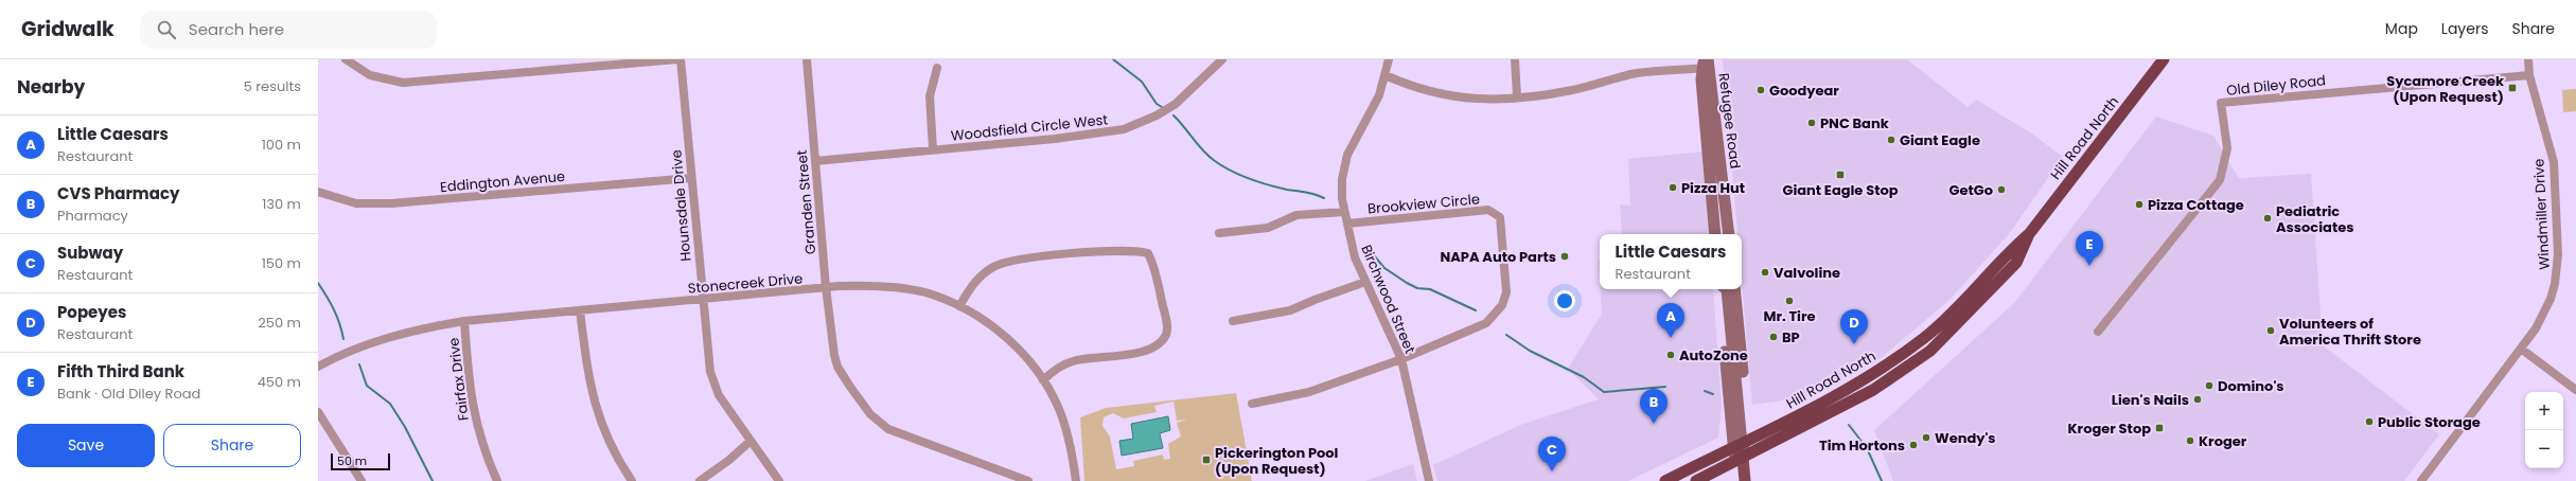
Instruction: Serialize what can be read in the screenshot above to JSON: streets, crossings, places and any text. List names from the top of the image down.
{
  "streets": {
    "highway": ["Hill Road North"],
    "main road": ["Refugee Road"],
    "street": [
      "Old Diley Road",
      "Woodsfield Circle West",
      "Eddington Avenue",
      "Granden Street",
      "Brookview Circle",
      "Hounsdale Drive",
      "Windmiller Drive",
      "Stonecreek Drive",
      "Birchwood Street",
      "Fairfax Drive"
    ]
  },
  "crossings": [
    ["Old Diley Road", "Windmiller Drive"],
    ["Woodsfield Circle West", "Granden Street"],
    ["Eddington Avenue", "Hounsdale Drive"],
    ["Granden Street", "Stonecreek Drive"],
    ["Brookview Circle", "Birchwood Street"],
    ["Hounsdale Drive", "Stonecreek Drive"],
    ["Stonecreek Drive", "Fairfax Drive"]
  ],
  "places": {
    "transit": [
      "Sycamore Creek (Upon Request)",
      "Giant Eagle Stop",
      "Kroger Stop",
      "Pickerington Pool (Upon Request)"
    ],
    "other": [
      "Goodyear",
      "PNC Bank",
      "Giant Eagle",
      "Pizza Hut",
      "GetGo",
      "Pizza Cottage",
      "Pediatric Associates",
      "NAPA Auto Parts",
      "Valvoline",
      "Mr. Tire",
      "Volunteers of America Thrift Store",
      "BP",
      "AutoZone",
      "Domino's",
      "Lien's Nails",
      "Public Storage",
      "Wendy's",
      "Kroger",
      "Tim Hortons"
    ]
  },
  "scale_bar": "50 m",
  "page": {
    "header": "Gridwalk",
    "search": "Search here",
    "nav": ["Map", "Layers", "Share"],
    "heading": ["Nearby", "5 results"],
    "list": [
      {
        "mark": "A",
        "name": "Little Caesars",
        "note": "Restaurant",
        "value": "100 m"
      },
      {
        "mark": "B",
        "name": "CVS Pharmacy",
        "note": "Pharmacy",
        "value": "130 m"
      },
      {
        "mark": "C",
        "name": "Subway",
        "note": "Restaurant",
        "value": "150 m"
      },
      {
        "mark": "D",
        "name": "Popeyes",
        "note": "Restaurant",
        "value": "250 m"
      },
      {
        "mark": "E",
        "name": "Fifth Third Bank",
        "note": "Bank · Old Diley Road",
        "value": "450 m"
      }
    ],
    "pins": [
      "E",
      "A",
      "D",
      "B",
      "C"
    ],
    "popup": ["Little Caesars", "Restaurant"],
    "map_buttons": ["+", "−"],
    "buttons": ["Save", "Share"],
    "scale": "50 m"
  }
}
